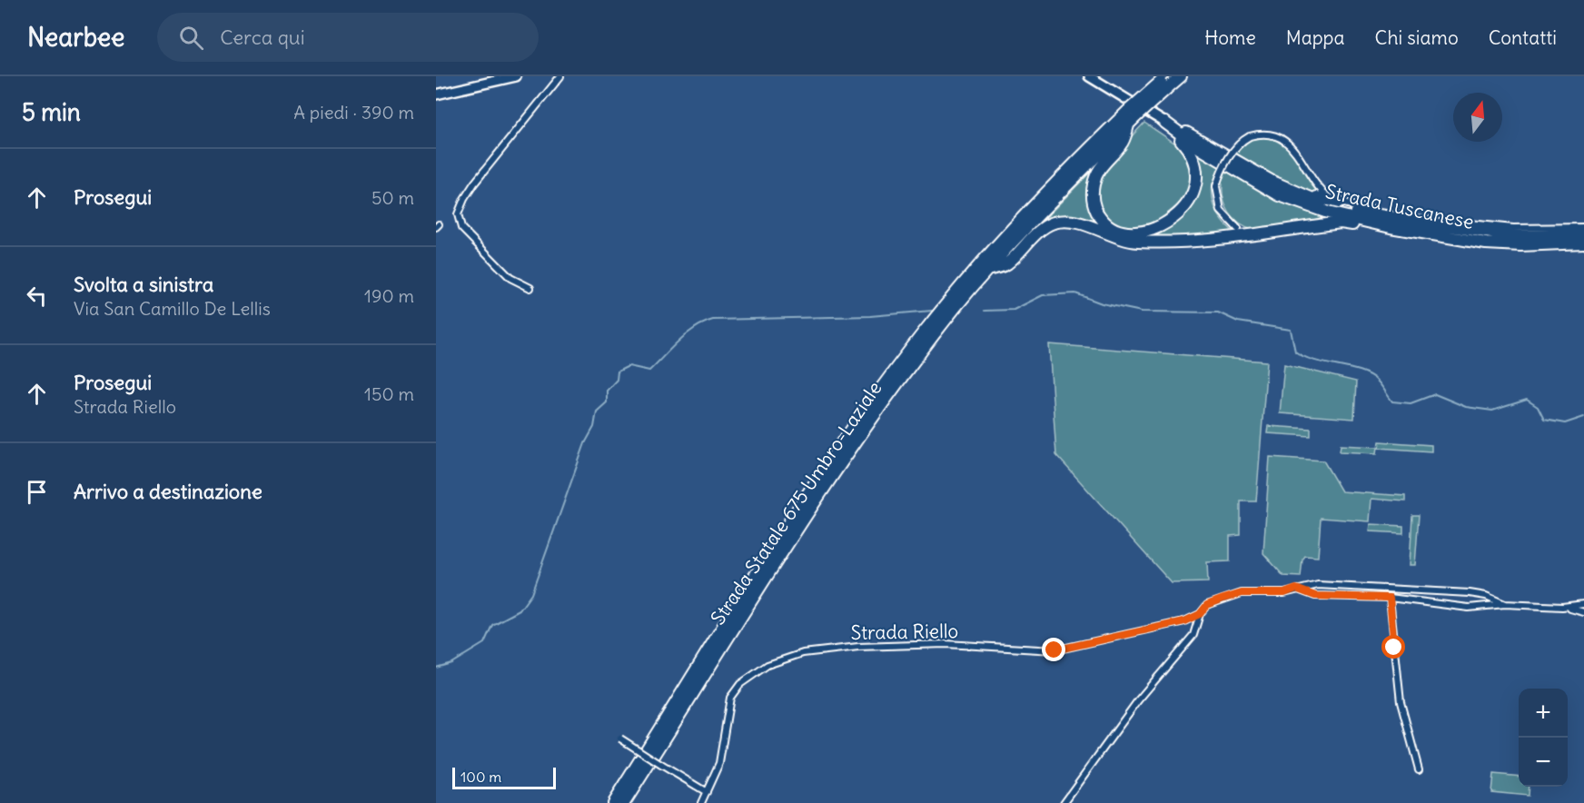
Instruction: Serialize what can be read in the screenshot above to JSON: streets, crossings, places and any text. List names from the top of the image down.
{
  "streets": {
    "highway": ["Strada Tuscanese", "Strada Statale 675 Umbro-Laziale"],
    "street": ["Strada Riello"]
  },
  "scale_bar": "100 m",
  "north": "top",
  "page": {
    "header": "Nearbee",
    "search": "Cerca qui",
    "nav": [
      "Home",
      "Mappa",
      "Chi siamo",
      "Contatti"
    ],
    "heading": ["5 min", "A piedi · 390 m"],
    "list": [
      ["Prosegui", "50 m"],
      ["Svolta a sinistra", "Via San Camillo De Lellis", "190 m"],
      ["Prosegui", "Strada Riello", "150 m"],
      "Arrivo a destinazione"
    ],
    "map_buttons": ["+", "−"],
    "scale": "100 m"
  }
}
